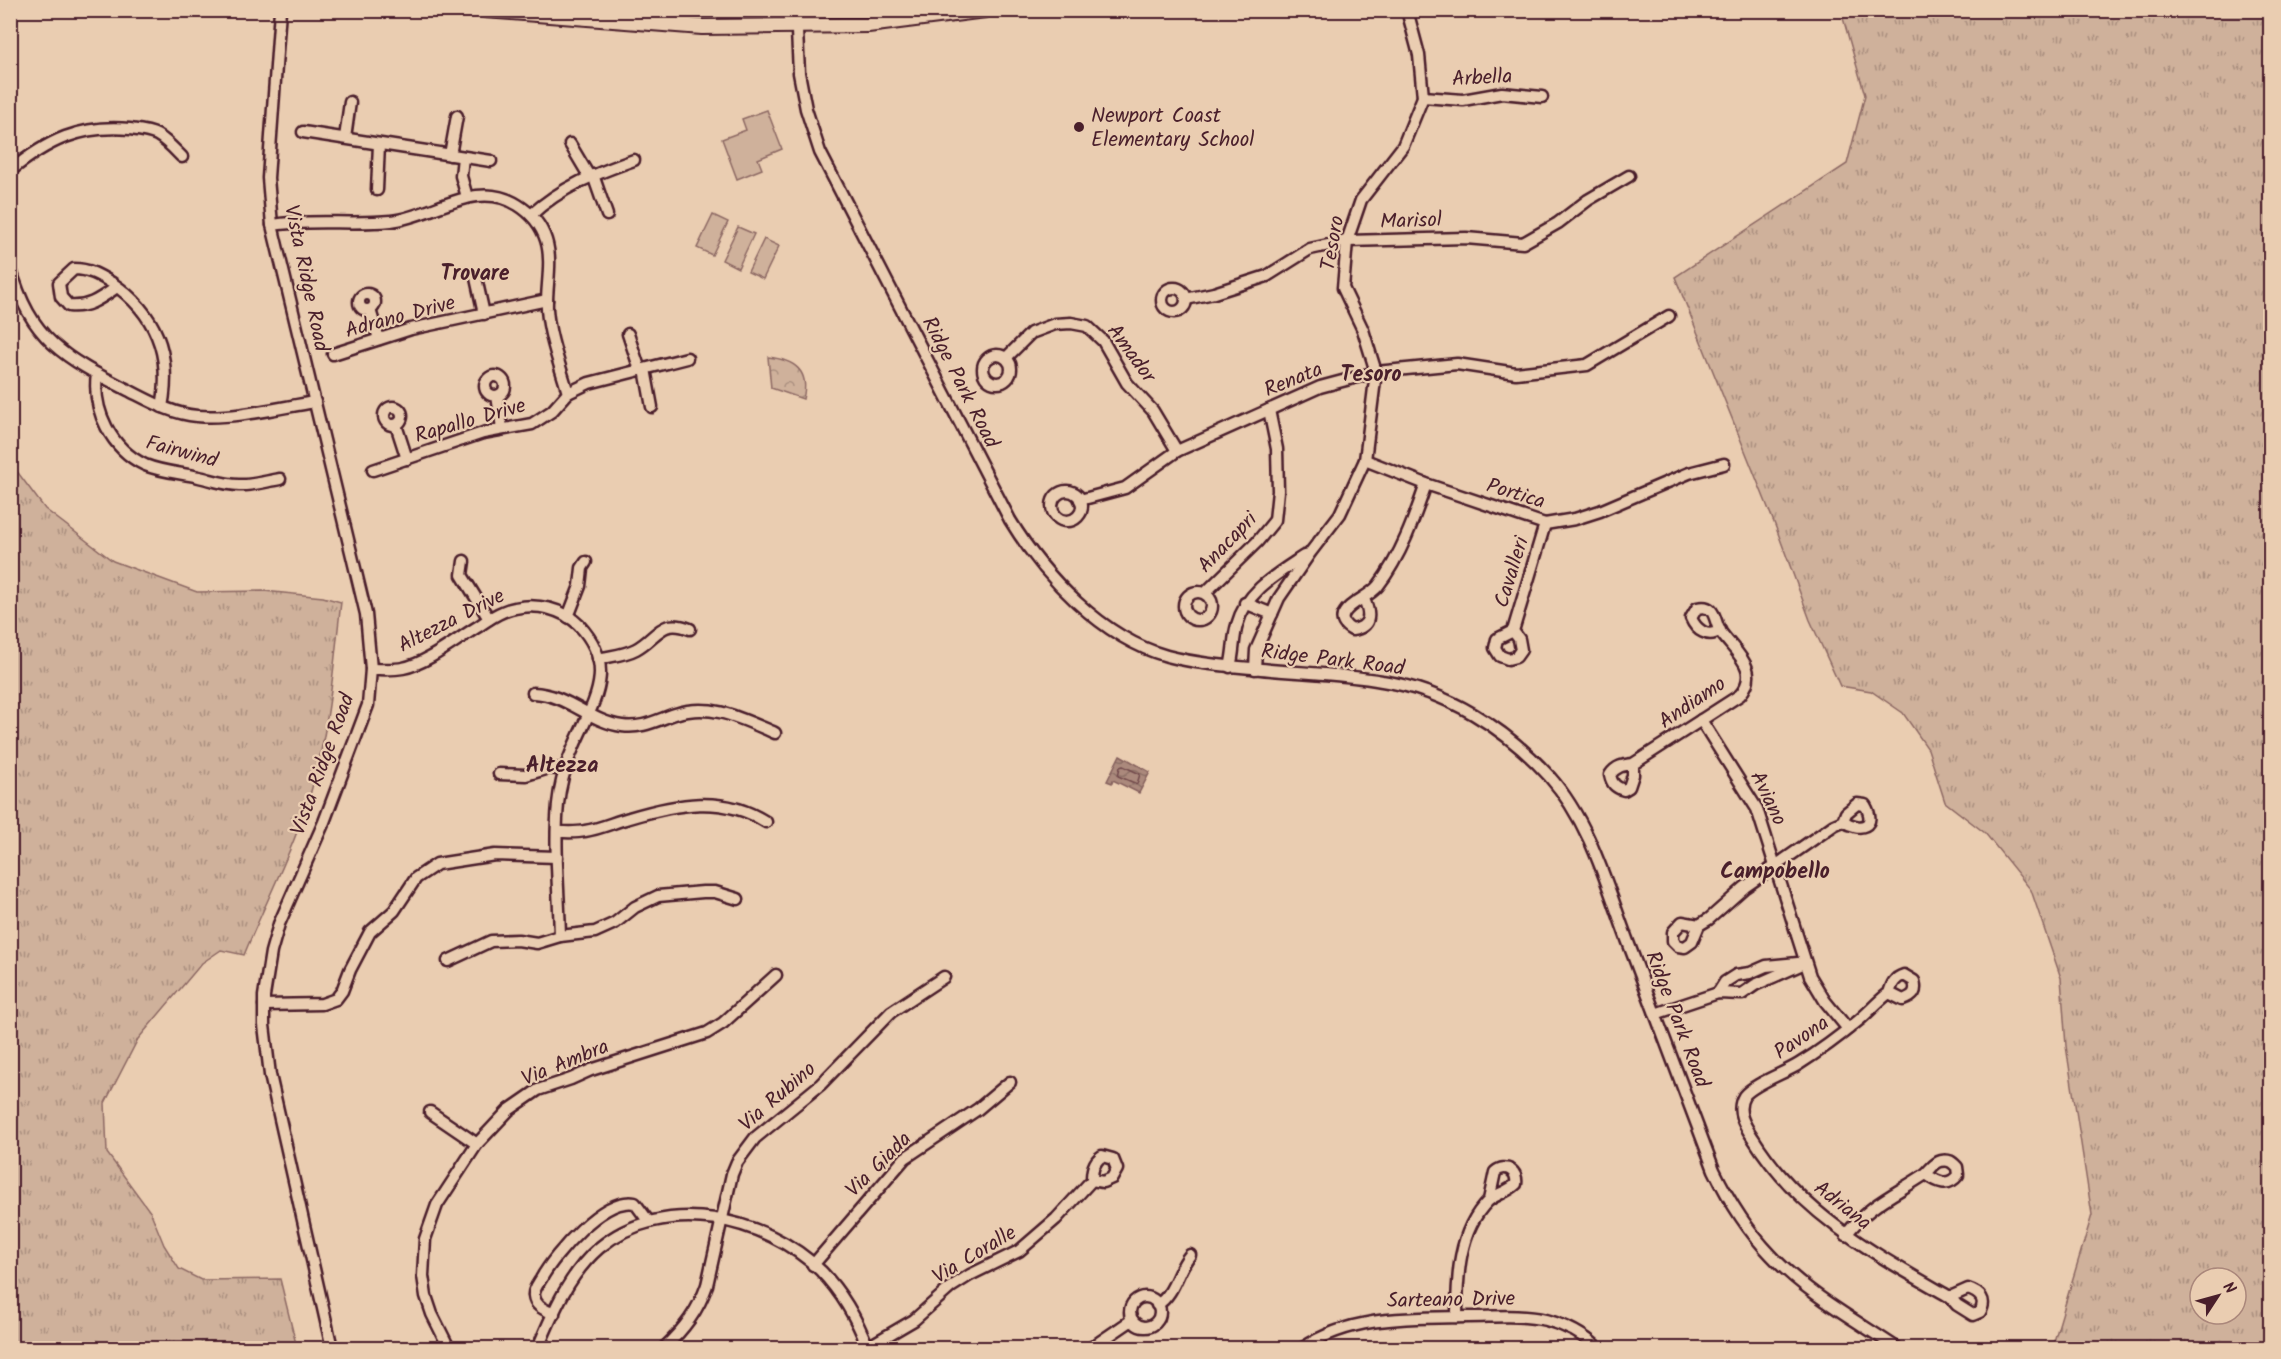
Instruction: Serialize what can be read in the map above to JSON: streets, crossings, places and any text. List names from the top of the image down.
{
  "streets": {
    "street": [
      "Arbella",
      "Marisol",
      "Tesoro",
      "Vista Ridge Road",
      "Adrano Drive",
      "Amador",
      "Renata",
      "Ridge Park Road",
      "Rapallo Drive",
      "Fairwind",
      "Portica",
      "Anacapri",
      "Cavalleri",
      "Altezza Drive",
      "Andiamo",
      "Aviano",
      "Pavona",
      "Via Ambra",
      "Via Rubino",
      "Via Giada",
      "Adriana",
      "Via Coralle",
      "Sarteano Drive"
    ]
  },
  "crossings": [
    ["Arbella", "Tesoro"],
    ["Marisol", "Tesoro"],
    ["Tesoro", "Renata"],
    ["Tesoro", "Ridge Park Road"],
    ["Tesoro", "Portica"],
    ["Vista Ridge Road", "Altezza Drive"],
    ["Amador", "Renata"],
    ["Renata", "Anacapri"],
    ["Portica", "Cavalleri"],
    ["Andiamo", "Aviano"],
    ["Aviano", "Pavona"],
    ["Pavona", "Adriana"]
  ],
  "districts": [
    "Trovare",
    "Tesoro",
    "Altezza",
    "Campobello"
  ],
  "places": ["Newport Coast Elementary School"],
  "north": "top right"
}
